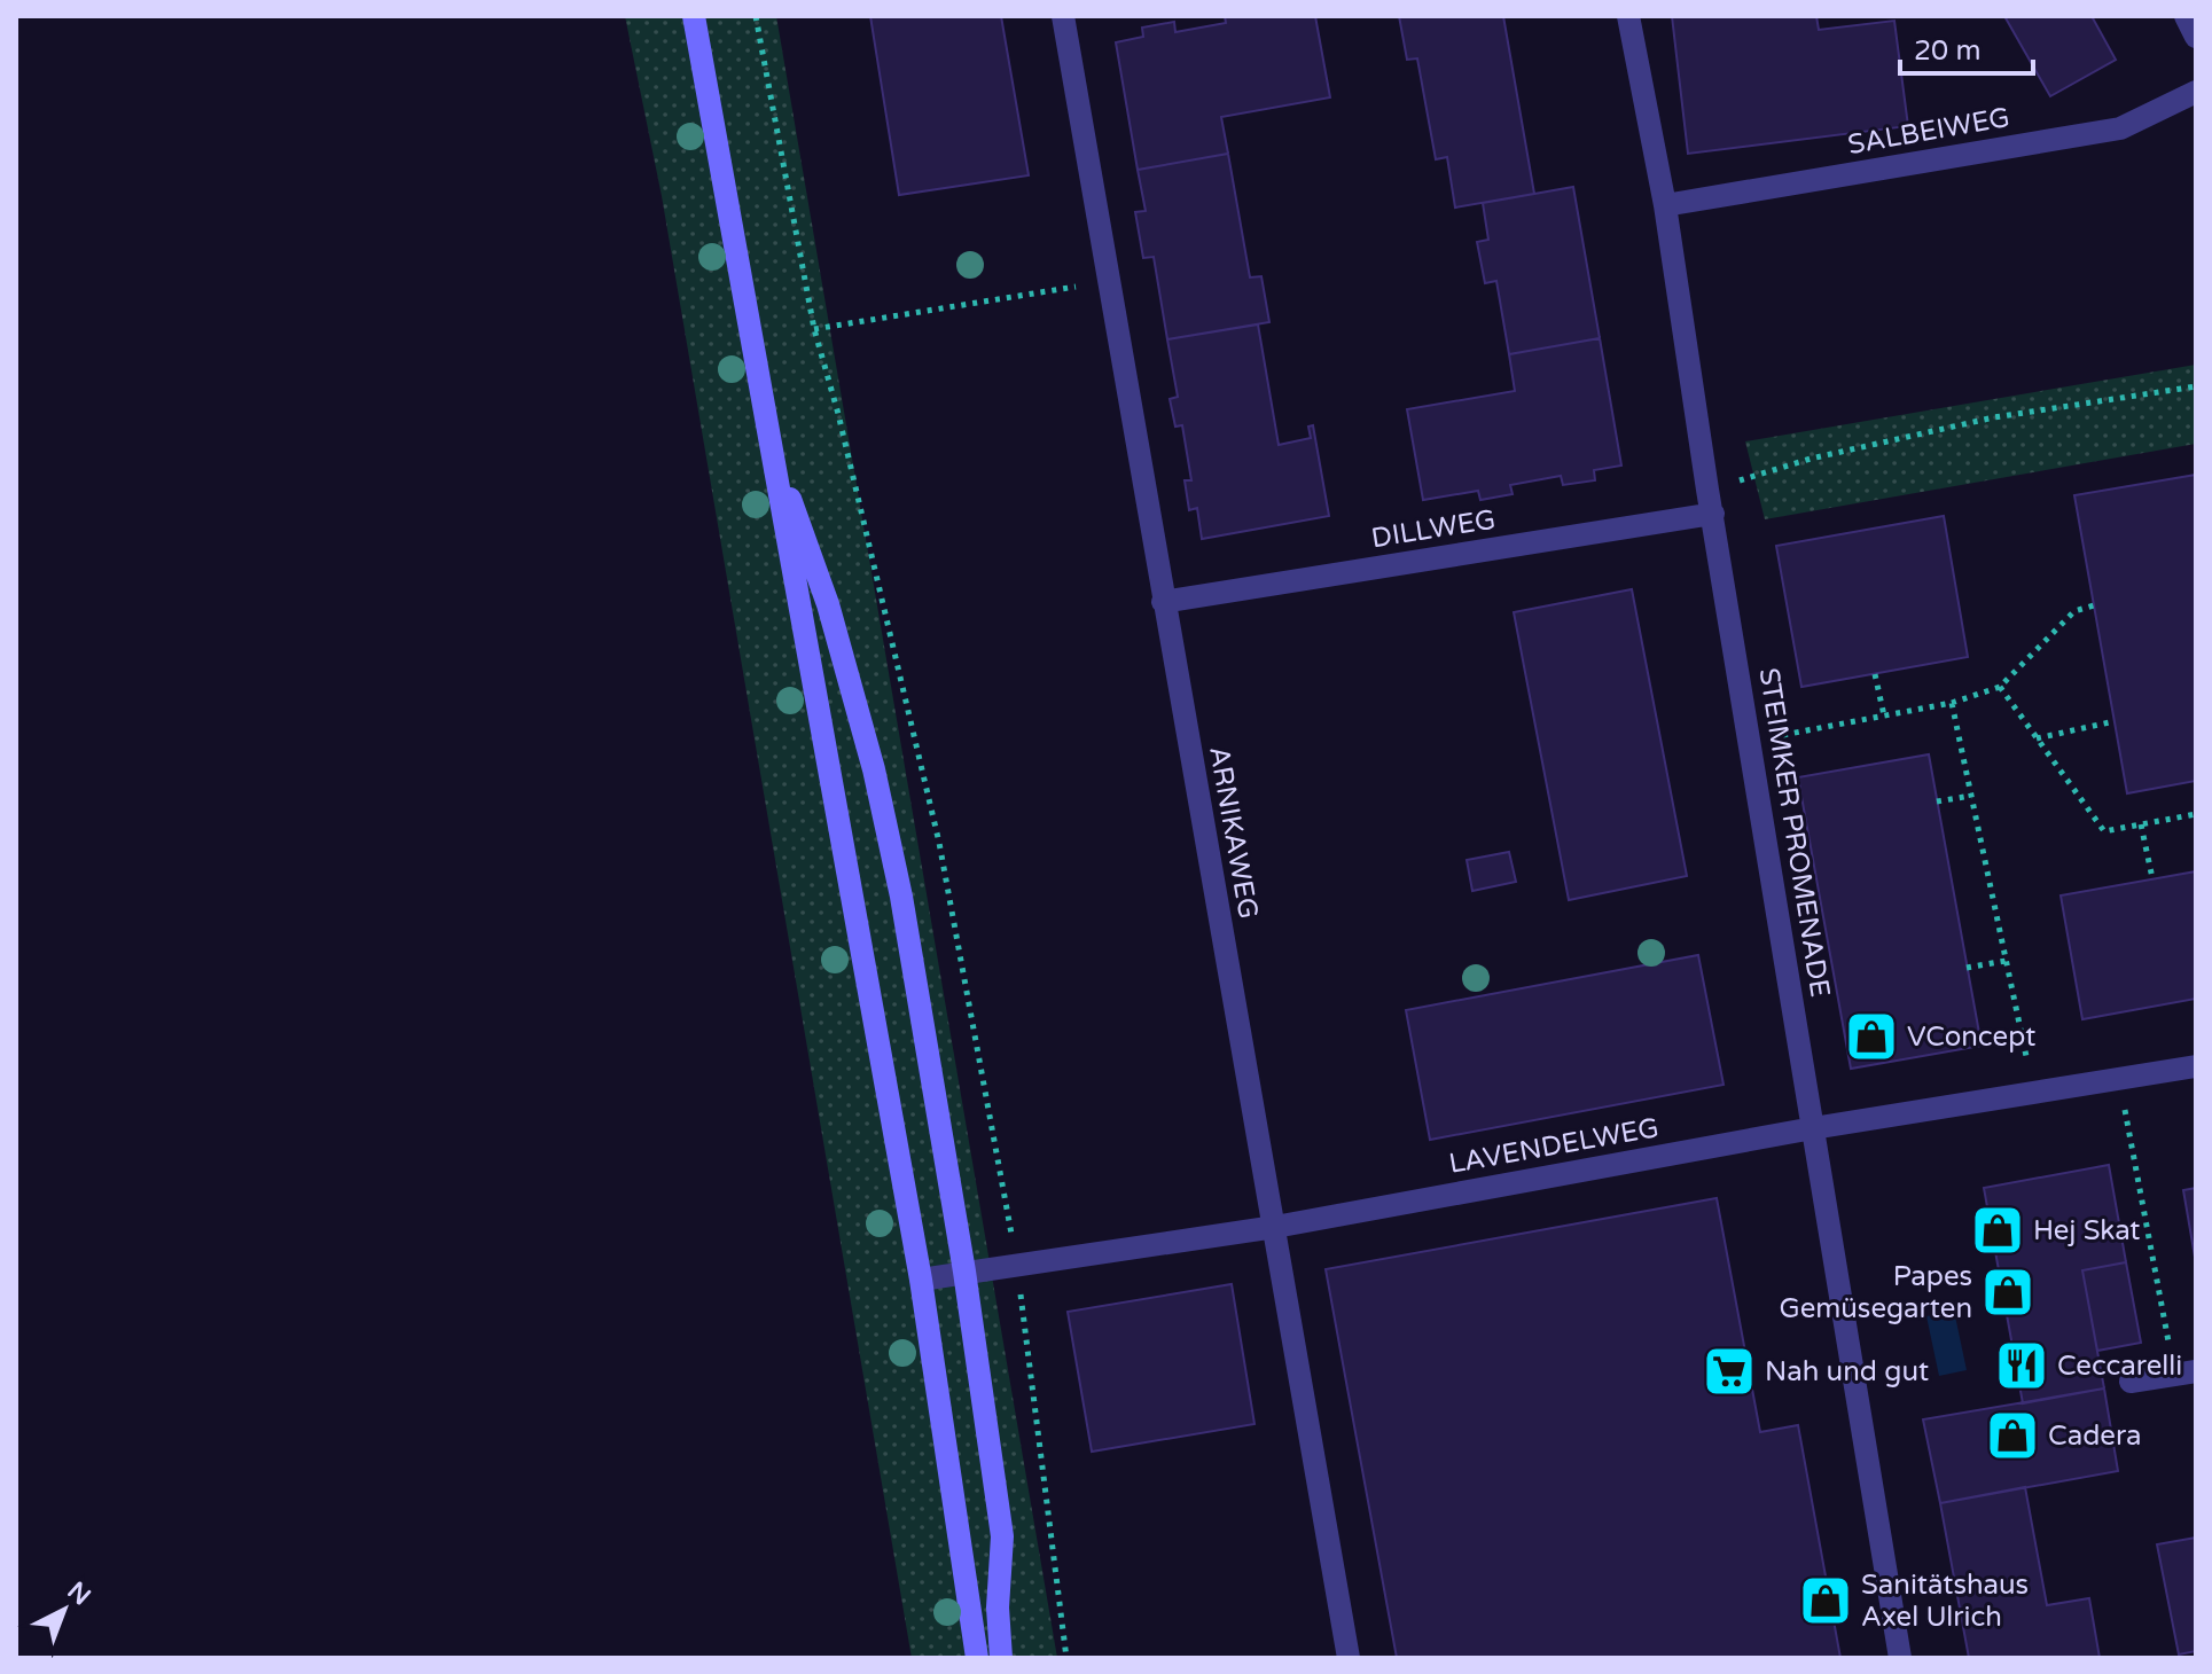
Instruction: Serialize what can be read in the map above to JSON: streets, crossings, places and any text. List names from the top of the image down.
{
  "streets": {
    "street": [
      "SALBEIWEG",
      "DILLWEG",
      "ARNIKAWEG",
      "STEIMKER PROMENADE",
      "LAVENDELWEG"
    ]
  },
  "crossings": [
    ["SALBEIWEG", "STEIMKER PROMENADE"],
    ["DILLWEG", "ARNIKAWEG"],
    ["DILLWEG", "STEIMKER PROMENADE"],
    ["ARNIKAWEG", "LAVENDELWEG"],
    ["STEIMKER PROMENADE", "LAVENDELWEG"]
  ],
  "places": {
    "shop": [
      "VConcept",
      "Hej Skat",
      "Papes Gemüsegarten",
      "Cadera",
      "Sanitätshaus Axel Ulrich"
    ],
    "restaurant": ["Ceccarelli"],
    "supermarket": ["Nah und gut"]
  },
  "scale_bar": "20 m",
  "north": "top right"
}
